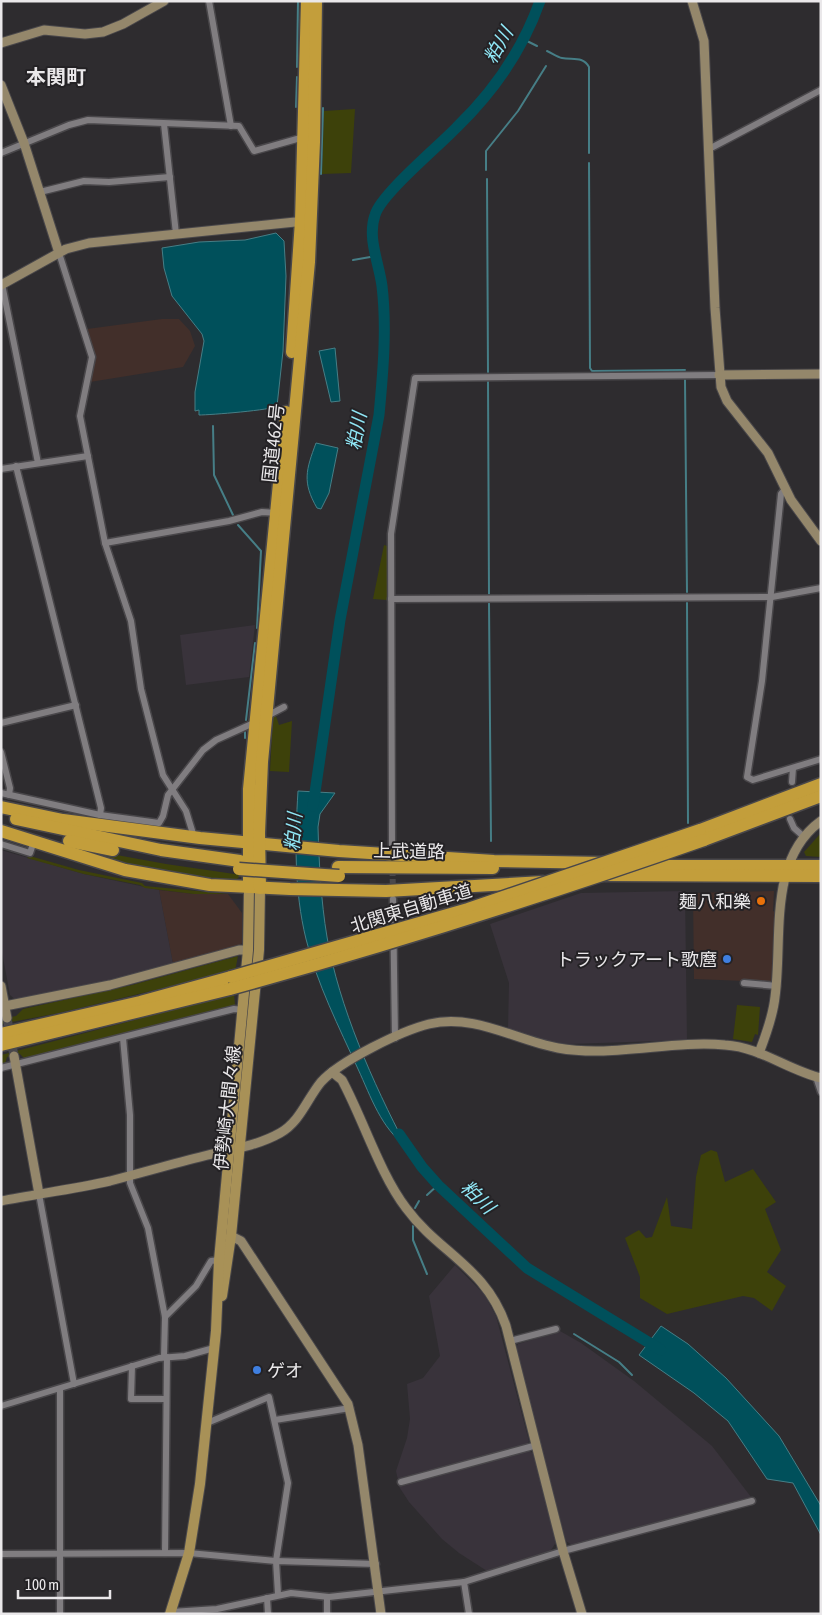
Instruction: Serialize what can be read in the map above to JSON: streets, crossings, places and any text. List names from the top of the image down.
{
  "streets": {
    "highway": ["国道462号", "上武道路", "北関東自動車道"],
    "main road": ["伊勢崎大間々線"]
  },
  "crossings": [
    ["国道462号", "伊勢崎大間々線"]
  ],
  "districts": ["本関町"],
  "water": ["粕川"],
  "places": ["麺八和樂", "トラックアート歌麿", "ゲオ"],
  "scale_bar": "100 m"
}
